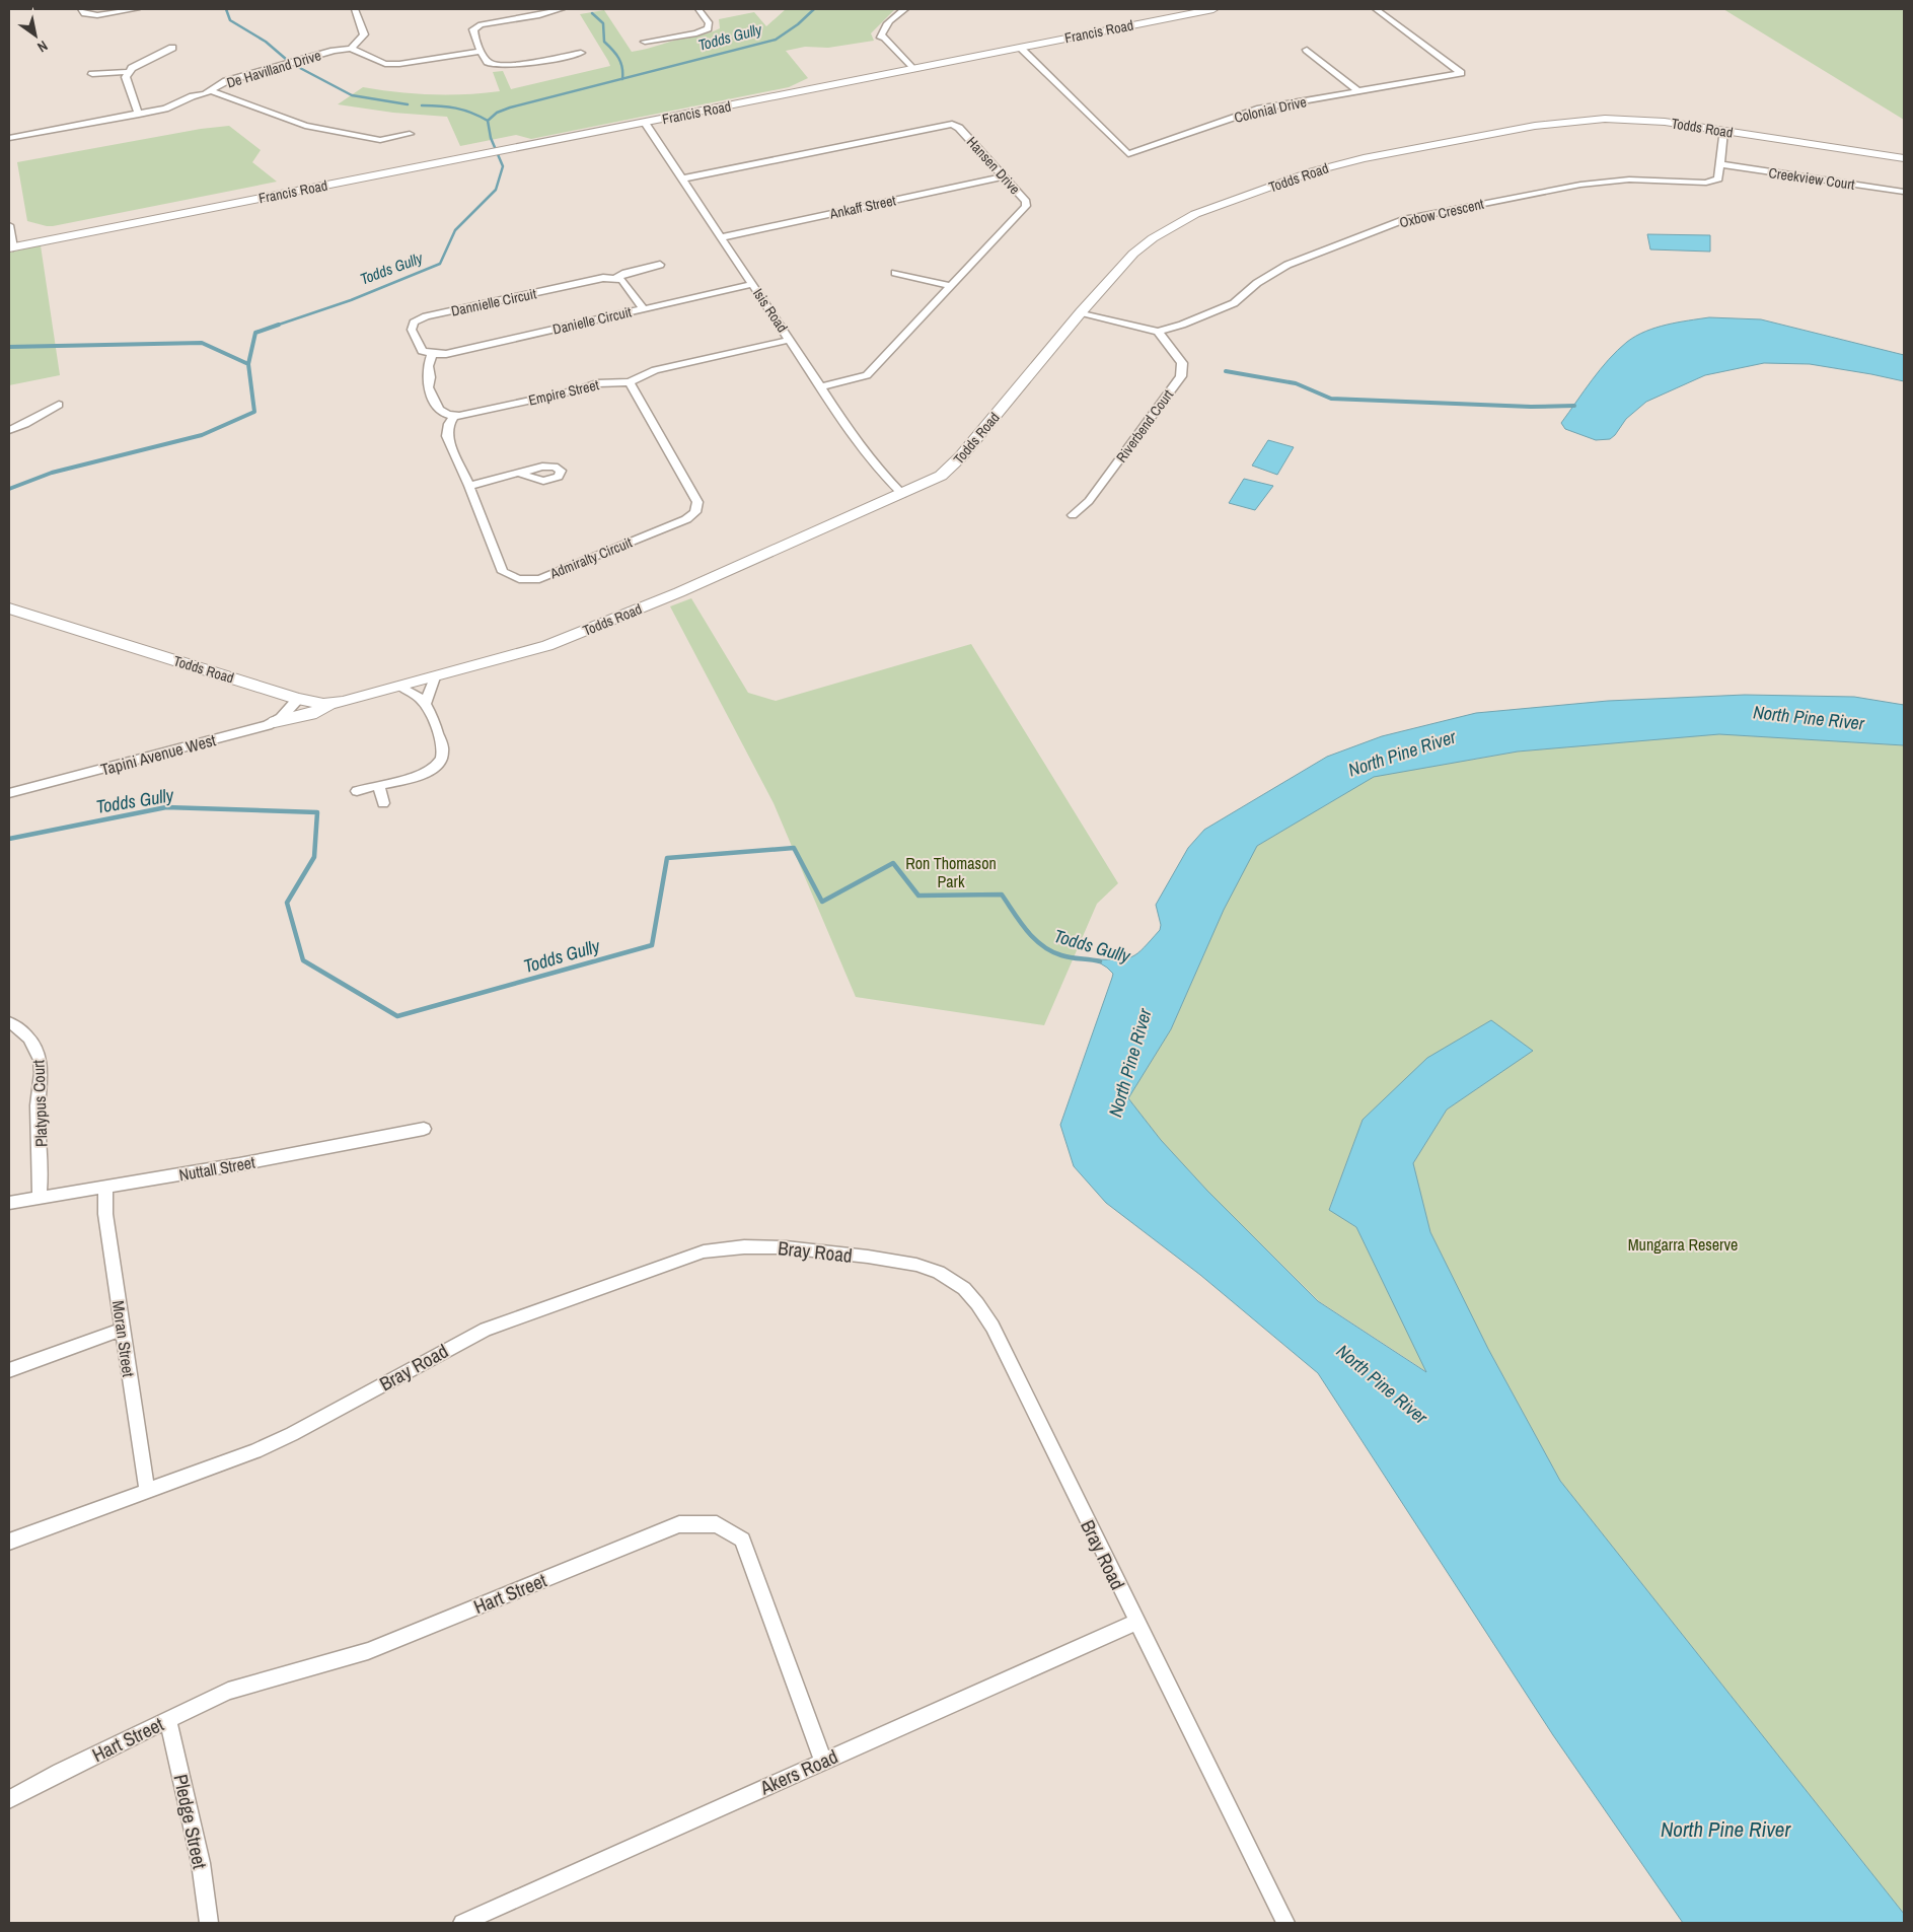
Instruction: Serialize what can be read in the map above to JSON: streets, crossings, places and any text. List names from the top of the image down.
{
  "streets": {
    "street": [
      "Francis Road",
      "De Havilland Drive",
      "Colonial Drive",
      "Todds Road",
      "Hansen Drive",
      "Creekview Court",
      "Ankaff Street",
      "Oxbow Crescent",
      "Dannielle Circuit",
      "Isis Road",
      "Danielle Circuit",
      "Empire Street",
      "Riverbend Court",
      "Admiralty Circuit",
      "Tapini Avenue West",
      "Platypus Court",
      "Nuttall Street",
      "Bray Road",
      "Moran Street",
      "Hart Street",
      "Akers Road",
      "Pledge Street"
    ]
  },
  "crossings": [
    ["Francis Road", "Colonial Drive"],
    ["Francis Road", "Isis Road"],
    ["Todds Road", "Oxbow Crescent"],
    ["Todds Road", "Isis Road"],
    ["Todds Road", "Tapini Avenue West"],
    ["Hansen Drive", "Ankaff Street"],
    ["Hansen Drive", "Isis Road"],
    ["Creekview Court", "Oxbow Crescent"],
    ["Ankaff Street", "Isis Road"],
    ["Oxbow Crescent", "Riverbend Court"],
    ["Dannielle Circuit", "Danielle Circuit"],
    ["Isis Road", "Danielle Circuit"],
    ["Isis Road", "Empire Street"],
    ["Empire Street", "Admiralty Circuit"],
    ["Platypus Court", "Nuttall Street"],
    ["Nuttall Street", "Moran Street"],
    ["Bray Road", "Moran Street"],
    ["Bray Road", "Akers Road"],
    ["Hart Street", "Akers Road"],
    ["Hart Street", "Pledge Street"]
  ],
  "water": ["Todds Gully", "North Pine River"],
  "parks": ["Ron Thomason Park", "Mungarra Reserve"],
  "north": "bottom right"
}
